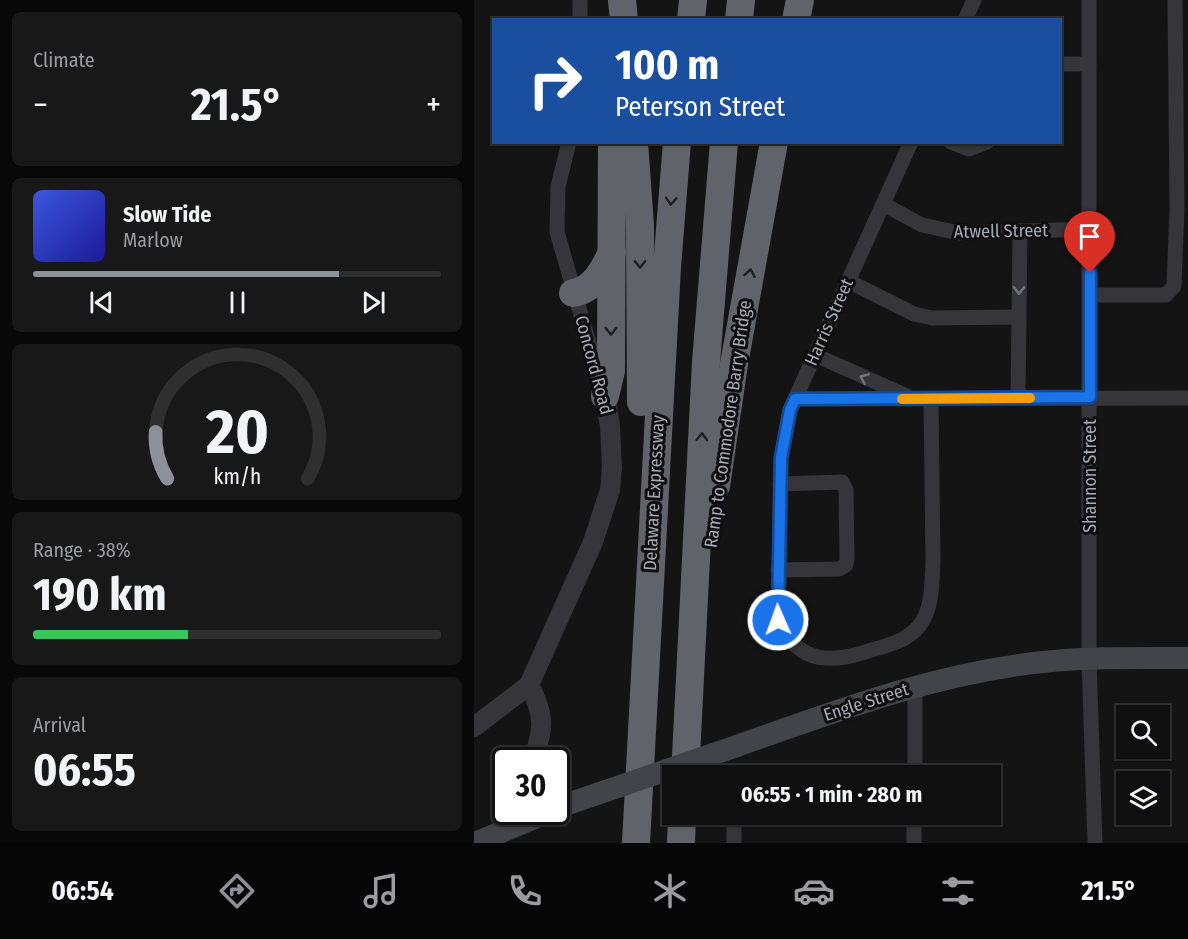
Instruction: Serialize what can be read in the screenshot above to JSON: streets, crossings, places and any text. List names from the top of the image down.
{
  "streets": {
    "highway": ["Ramp to Commodore Barry Bridge", "Delaware Expressway"],
    "main road": ["Engle Street"],
    "street": [
      "Atwell Street",
      "Harris Street",
      "Concord Road",
      "Shannon Street"
    ]
  },
  "crossings": [
    ["Atwell Street", "Harris Street"],
    ["Atwell Street", "Shannon Street"],
    ["Shannon Street", "Engle Street"]
  ],
  "page": {
    "tile": [
      "Climate",
      ["Range · 38%", "190 km"],
      ["Arrival", "06:55"]
    ],
    "turn": ["100 m", "Peterson Street"],
    "heat": ["−", "21.5°", "+"],
    "song": ["Slow Tide", "Marlow"],
    "limit": "30",
    "trip": "06:55 · 1 min · 280 m",
    "tabs": ["06:54", "21.5°"],
    "gauge": ["20", "km/h"]
  }
}
